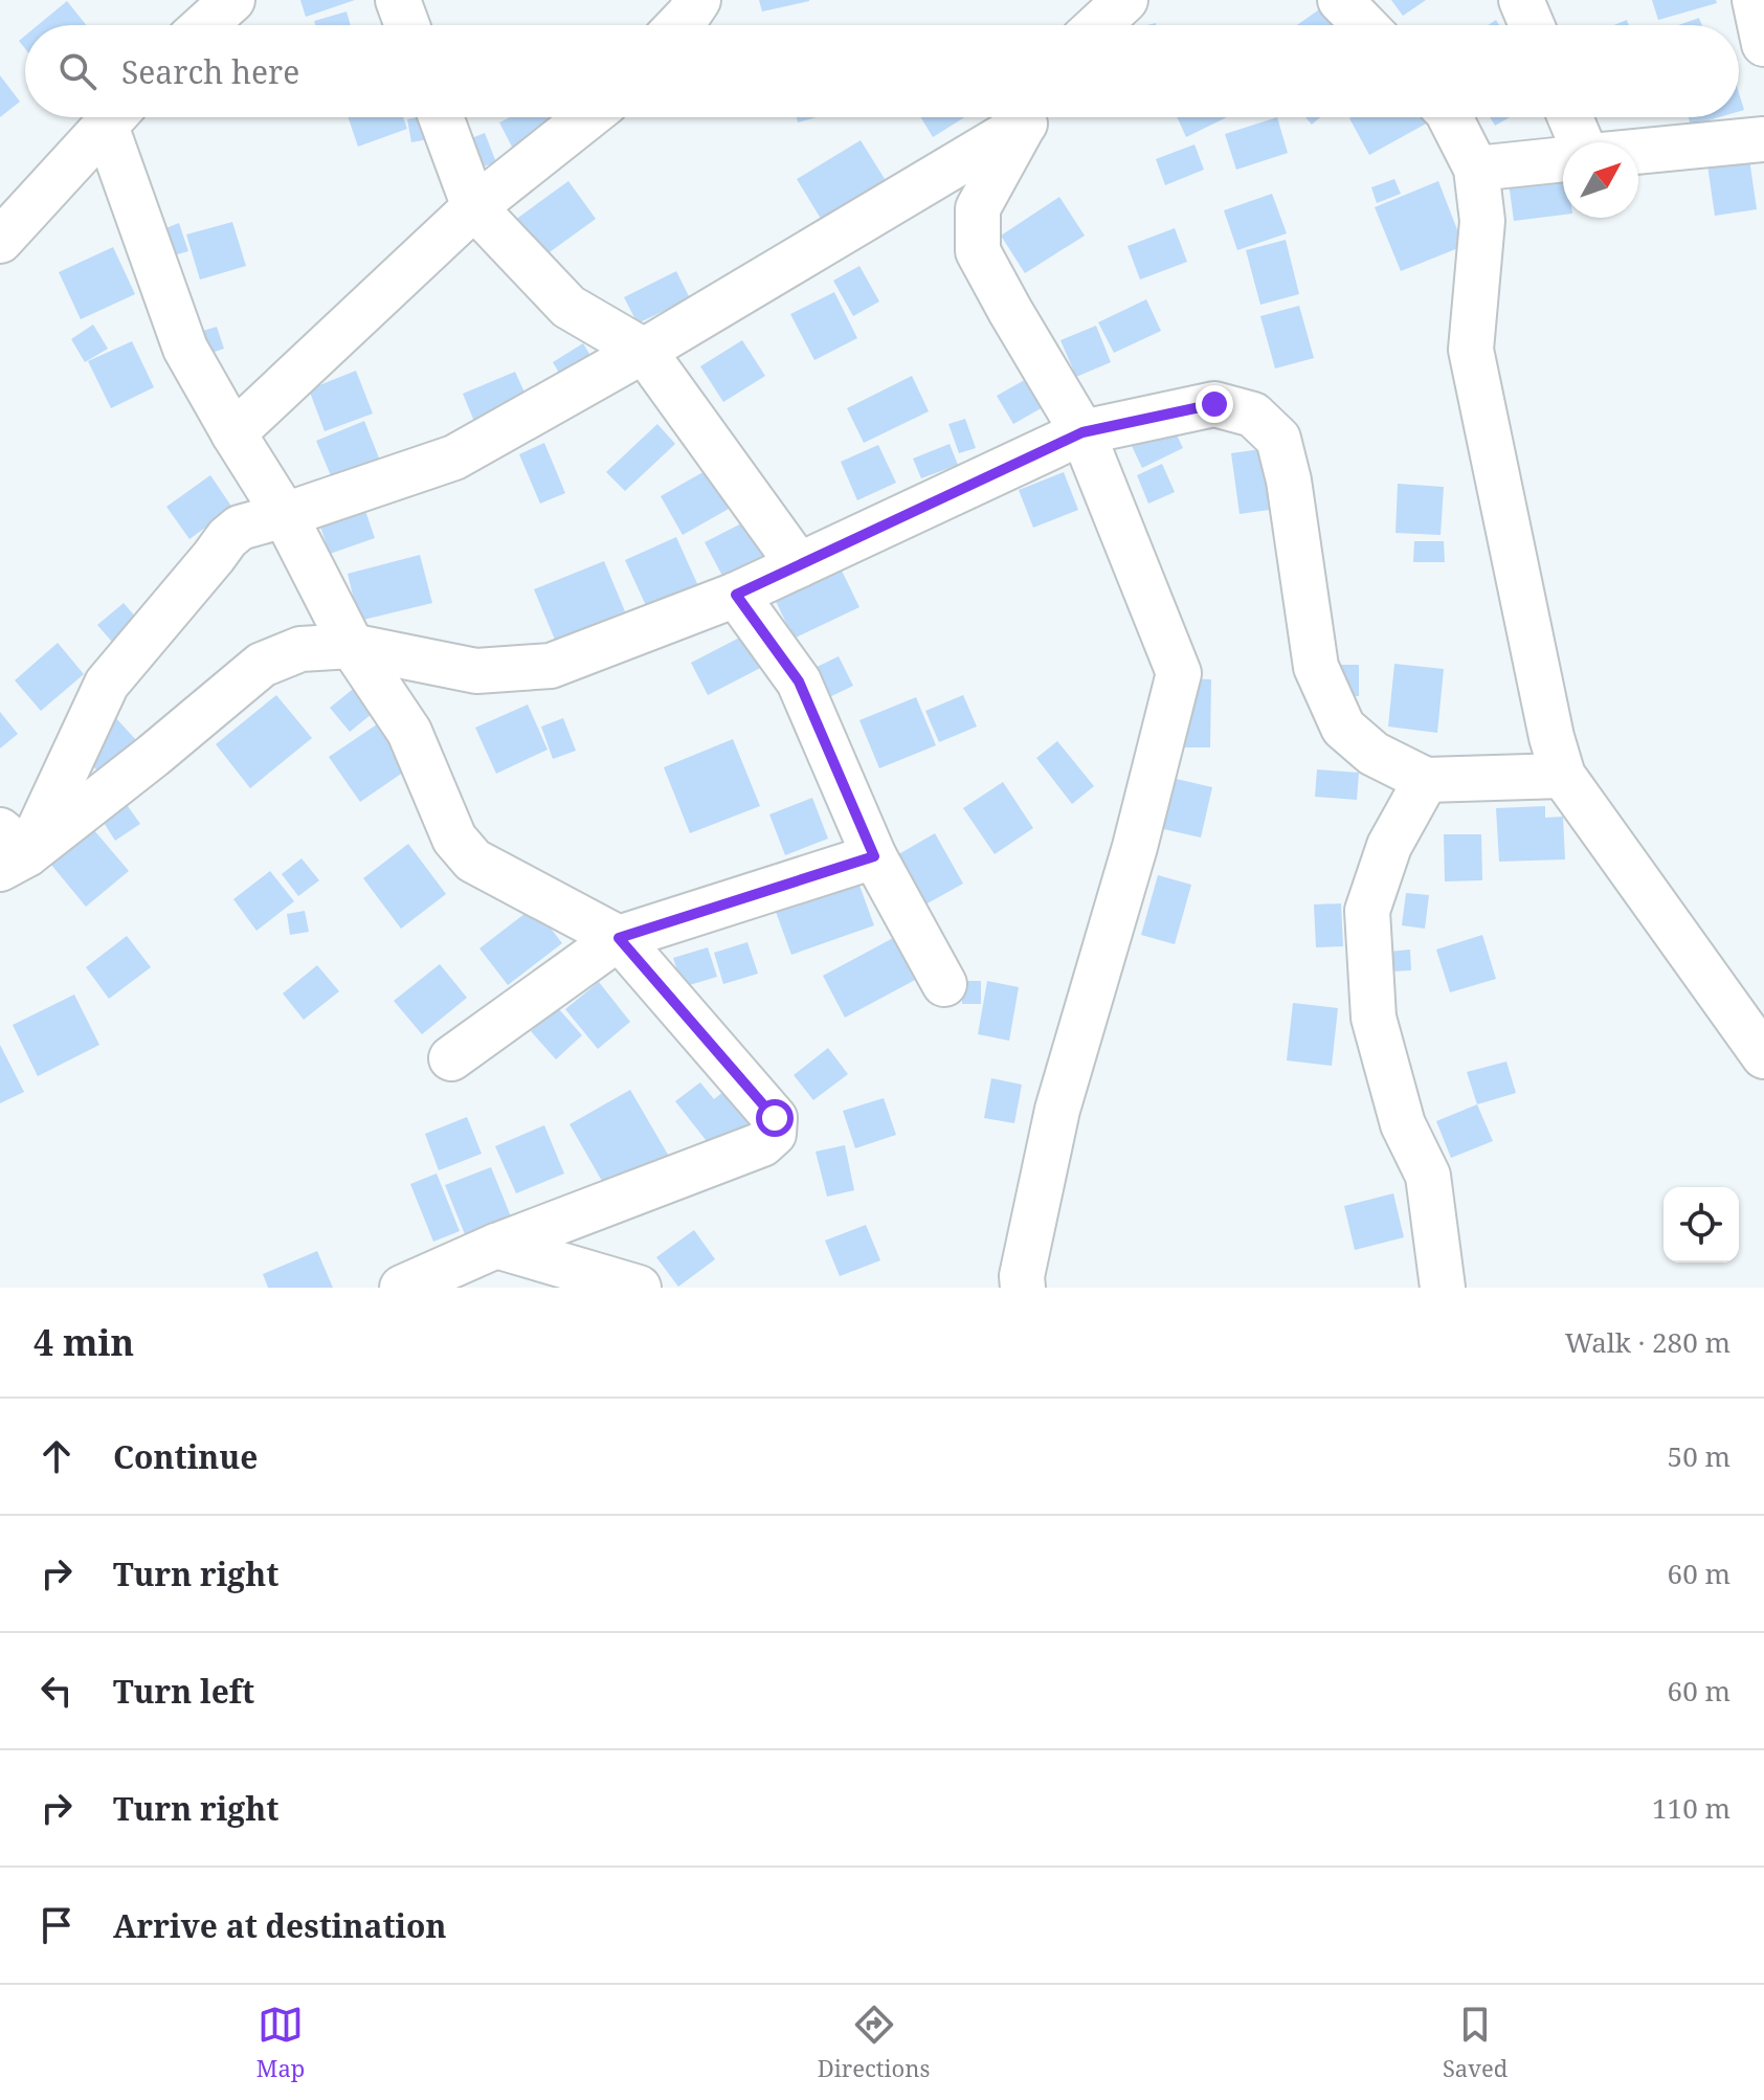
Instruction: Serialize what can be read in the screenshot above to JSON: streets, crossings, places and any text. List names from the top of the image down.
{
  "north": "top right",
  "page": {
    "search": "Search here",
    "heading": ["4 min", "Walk · 280 m"],
    "list": [
      ["Continue", "50 m"],
      ["Turn right", "60 m"],
      ["Turn left", "60 m"],
      ["Turn right", "110 m"],
      "Arrive at destination"
    ],
    "nav": ["Map", "Directions", "Saved"]
  }
}
